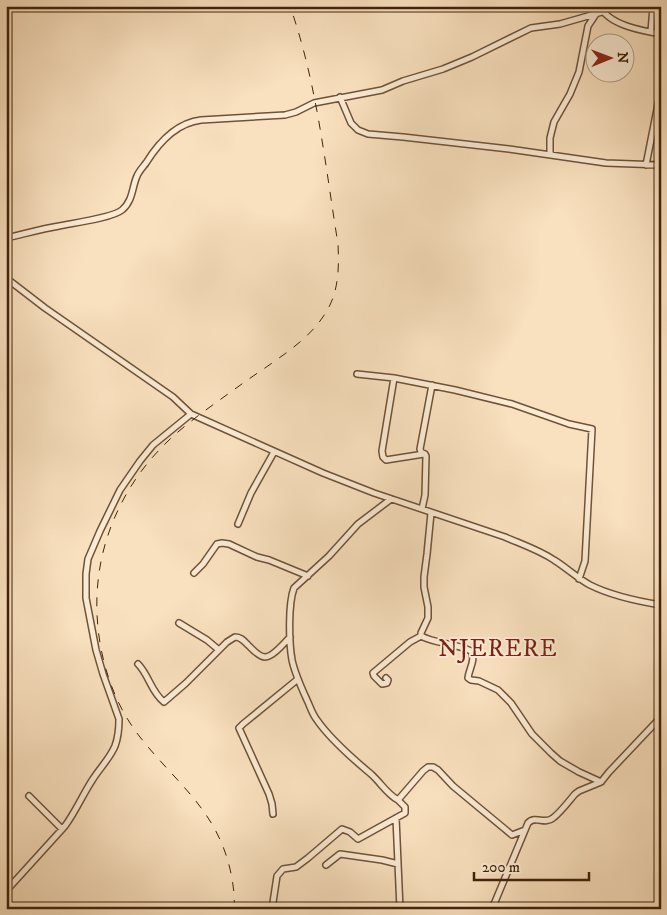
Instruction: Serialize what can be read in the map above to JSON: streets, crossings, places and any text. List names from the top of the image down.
{
  "districts": ["NJERERE"],
  "scale_bar": "200 m",
  "north": "right"
}
